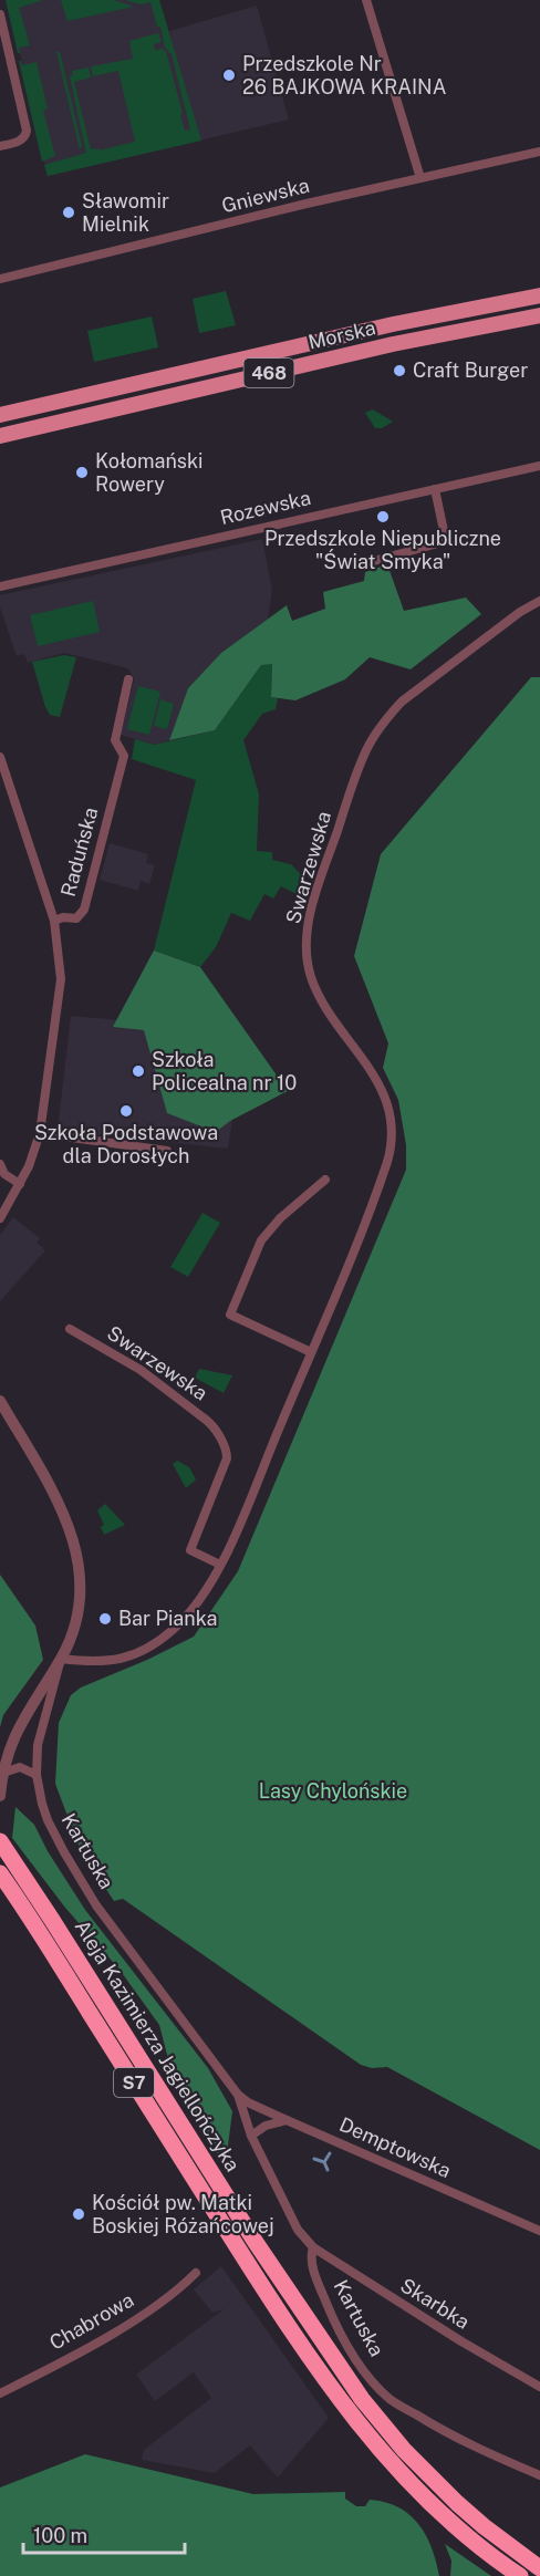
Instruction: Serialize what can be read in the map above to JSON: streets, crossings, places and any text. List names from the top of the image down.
{
  "streets": {
    "highway": ["Aleja Kazimierza Jagiellończyka", "S7"],
    "main road": ["Morska", "468"],
    "street": [
      "Gniewska",
      "Rozewska",
      "Raduńska",
      "Swarzewska",
      "Kartuska",
      "Demptowska",
      "Skarbka",
      "Chabrowa"
    ]
  },
  "crossings": [
    ["Swarzewska", "Kartuska"],
    ["Kartuska", "Demptowska"],
    ["Kartuska", "Skarbka"]
  ],
  "parks": ["Lasy Chylońskie"],
  "places": [
    "Przedszkole Nr 26 BAJKOWA KRAINA",
    "Sławomir Mielnik",
    "Craft Burger",
    "Kołomański Rowery",
    "Przedszkole Niepubliczne \"Świat Smyka\"",
    "Szkoła Policealna nr 10",
    "Szkoła Podstawowa dla Dorosłych",
    "Bar Pianka",
    "Kościół pw. Matki Boskiej Różańcowej"
  ],
  "scale_bar": "100 m"
}
